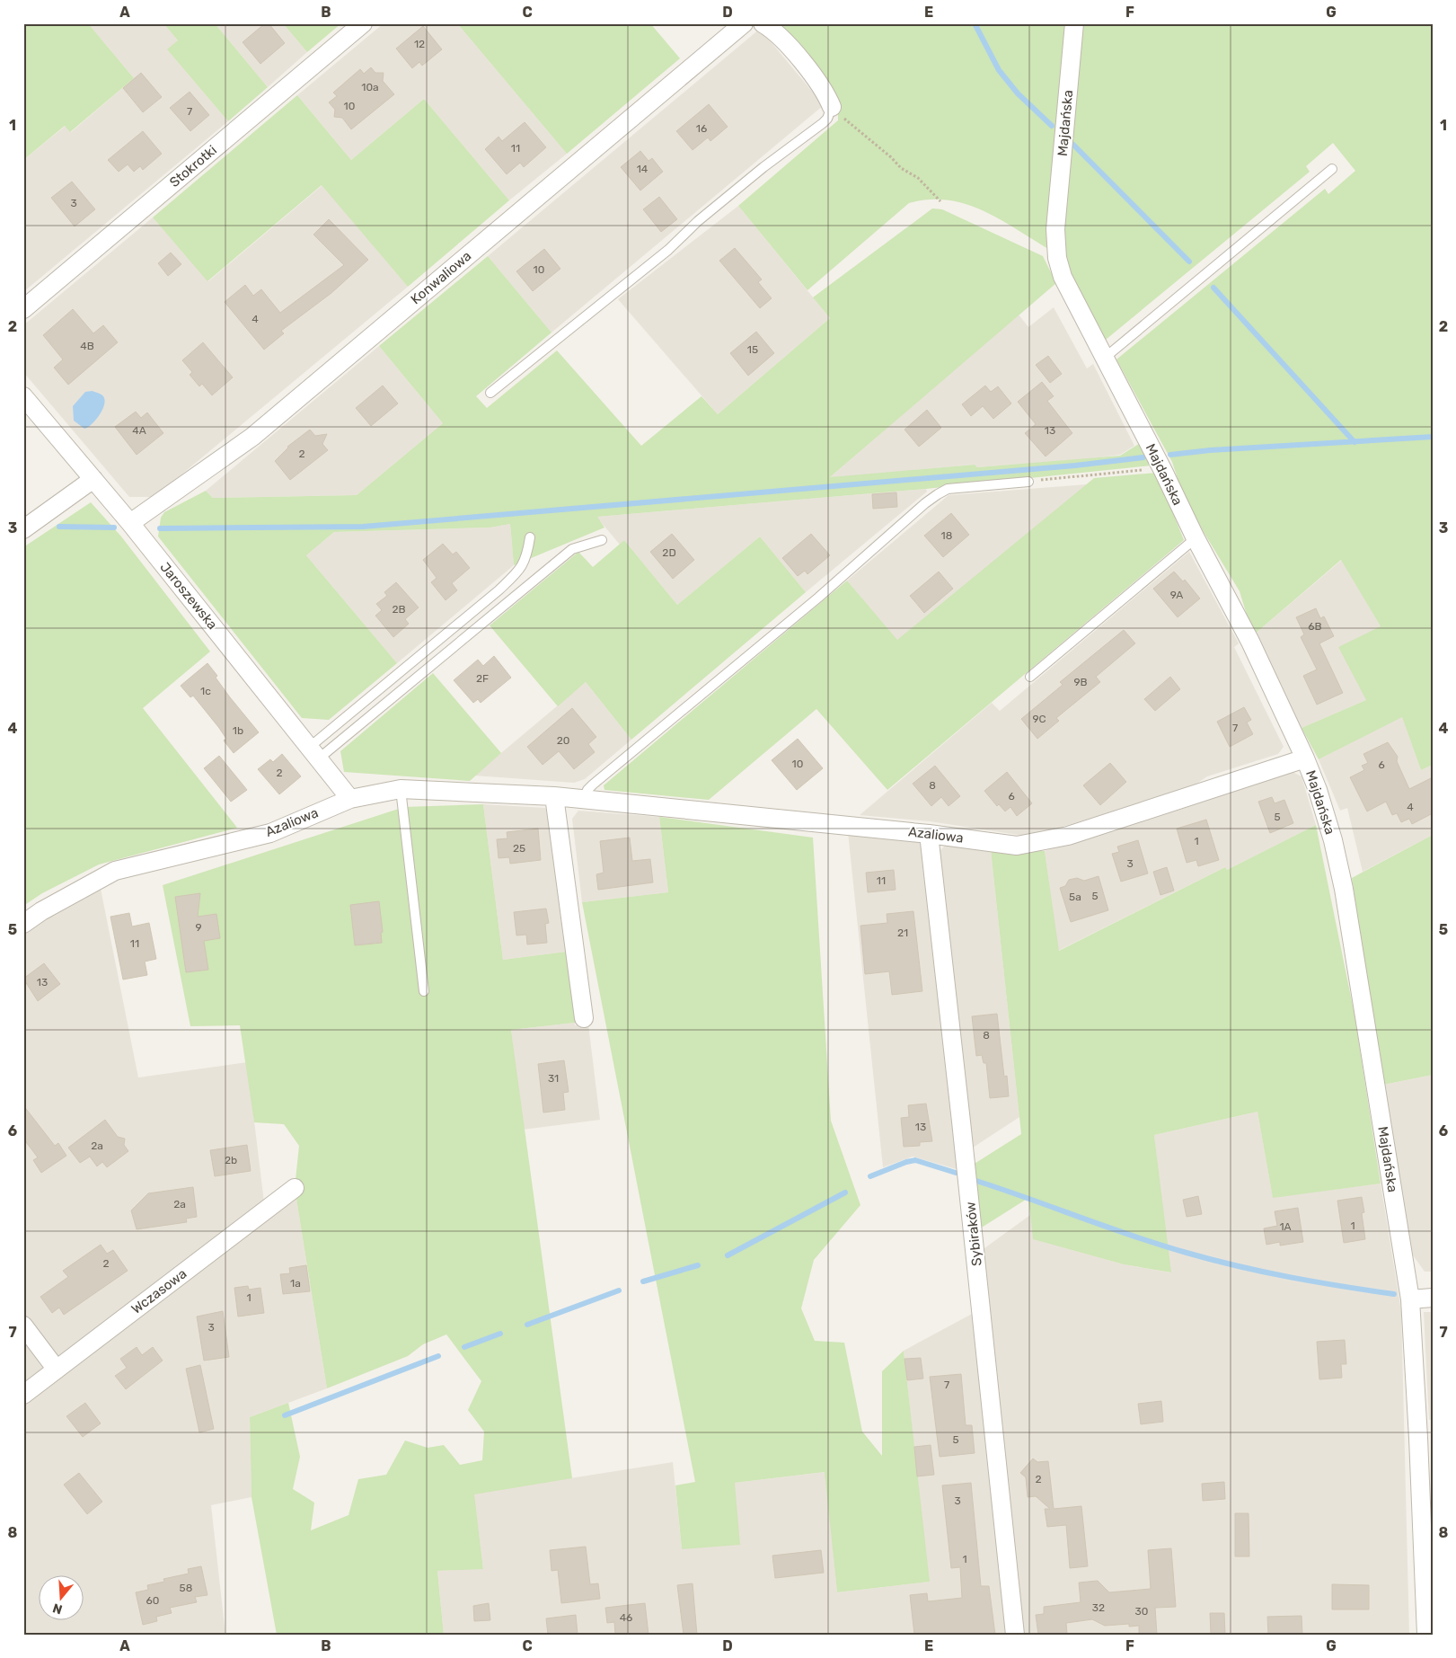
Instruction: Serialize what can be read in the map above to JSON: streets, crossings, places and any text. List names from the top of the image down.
{
  "streets": {
    "street": [
      "Majdańska",
      "Stokrotki",
      "Konwaliowa",
      "Jaroszewska",
      "Azaliowa",
      "Sybiraków",
      "Wczasowa"
    ]
  },
  "crossings": [
    ["Majdańska", "Azaliowa"],
    ["Konwaliowa", "Jaroszewska"],
    ["Jaroszewska", "Azaliowa"],
    ["Azaliowa", "Sybiraków"]
  ],
  "house_numbers": [
    "12",
    "10a",
    "10",
    "7",
    "16",
    "11",
    "14",
    "3",
    "10",
    "4",
    "4B",
    "15",
    "4A",
    "13",
    "2",
    "18",
    "2D",
    "9A",
    "2B",
    "6B",
    "2F",
    "9B",
    "1c",
    "9C",
    "7",
    "1b",
    "20",
    "10",
    "6",
    "2",
    "8",
    "6",
    "4",
    "5",
    "1",
    "25",
    "3",
    "11",
    "5",
    "5a",
    "9",
    "21",
    "11",
    "13",
    "8",
    "31",
    "13",
    "2a",
    "2b",
    "2a",
    "1",
    "1A",
    "2",
    "1a",
    "1",
    "3",
    "7",
    "5",
    "2",
    "3",
    "1",
    "58",
    "60",
    "32",
    "30",
    "46"
  ],
  "north": "bottom",
  "grid": {
    "columns": [
      "A",
      "B",
      "C",
      "D",
      "E",
      "F",
      "G"
    ],
    "rows": [
      "1",
      "2",
      "3",
      "4",
      "5",
      "6",
      "7",
      "8"
    ]
  }
}
